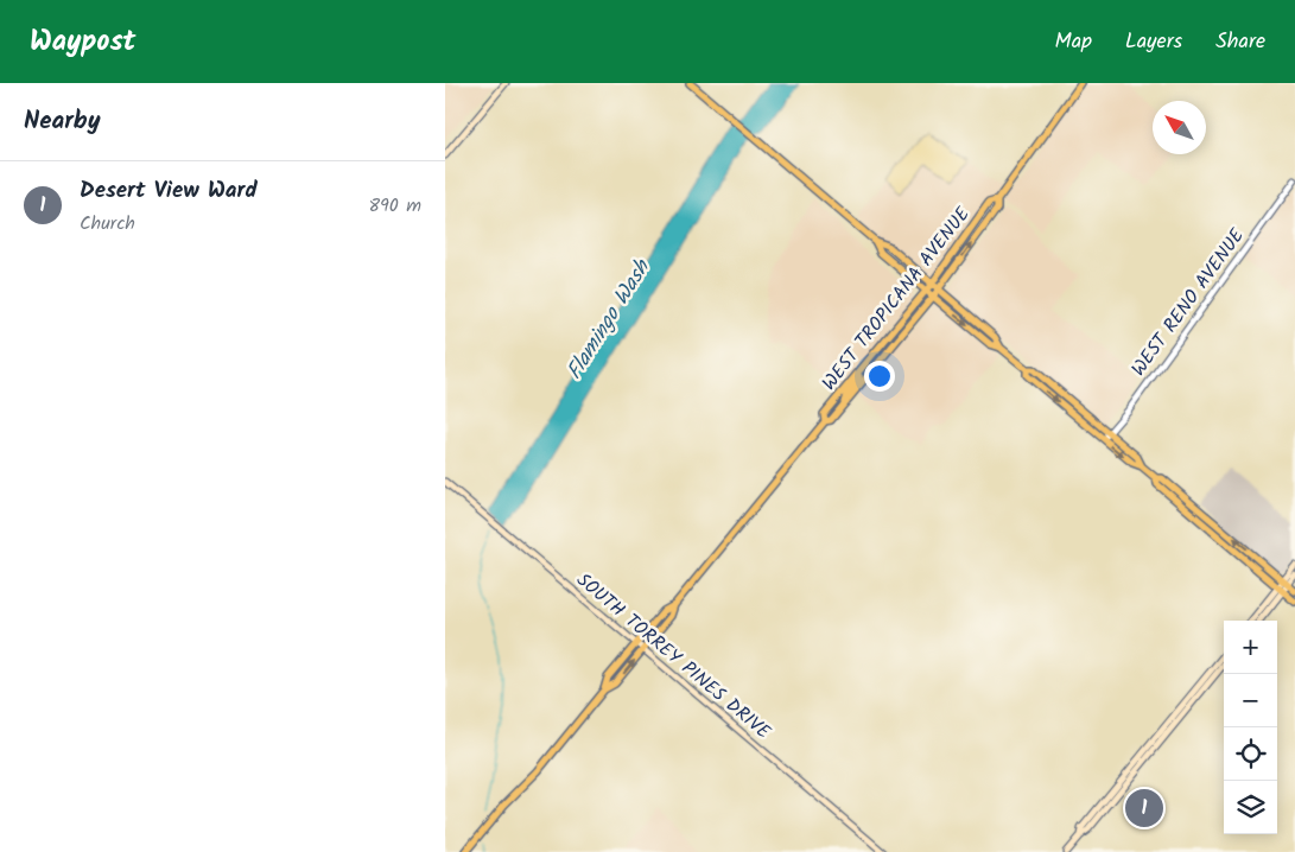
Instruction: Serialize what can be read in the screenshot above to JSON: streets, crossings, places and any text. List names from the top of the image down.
{
  "streets": {
    "main road": ["WEST TROPICANA AVENUE", "SOUTH TORREY PINES DRIVE"],
    "street": ["WEST RENO AVENUE"]
  },
  "crossings": [
    ["WEST TROPICANA AVENUE", "SOUTH TORREY PINES DRIVE"]
  ],
  "water": ["Flamingo Wash"],
  "north": "top left",
  "page": {
    "header": "Waypost",
    "nav": ["Map", "Layers", "Share"],
    "heading": "Nearby",
    "list": [
      {
        "mark": "1",
        "name": "Desert View Ward",
        "note": "Church",
        "value": "890 m"
      }
    ],
    "map_buttons": ["+", "−"],
    "pins": "1"
  }
}
